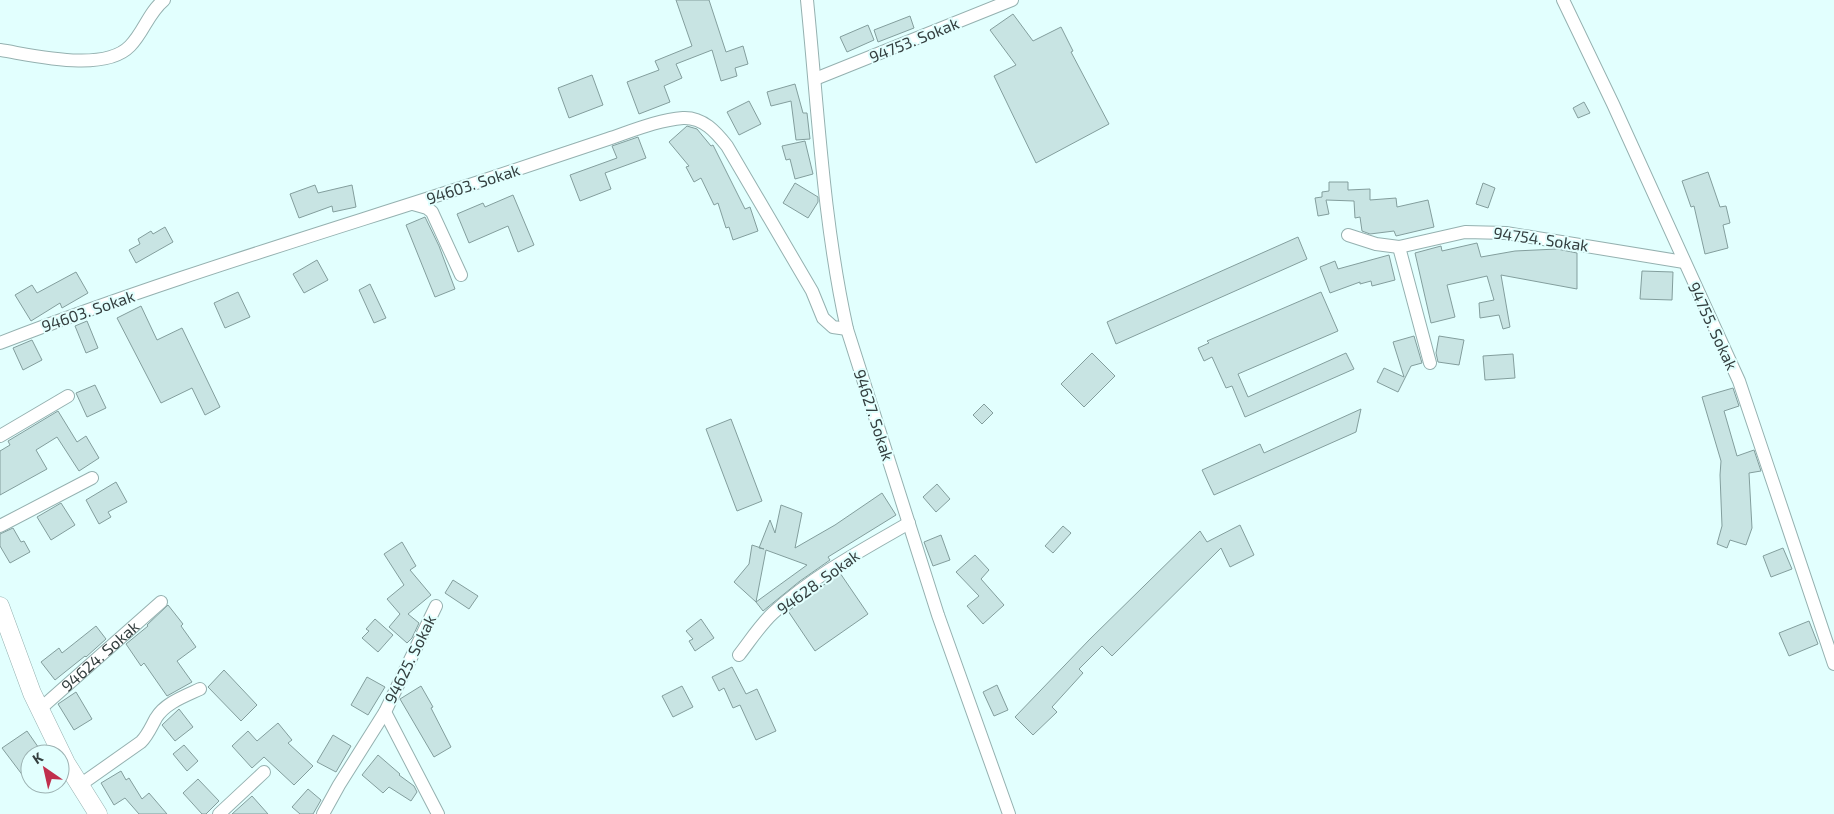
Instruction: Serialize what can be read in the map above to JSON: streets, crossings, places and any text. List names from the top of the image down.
{
  "streets": {
    "street": [
      "94753. Sokak",
      "94603. Sokak",
      "94754. Sokak",
      "94755. Sokak",
      "94627. Sokak",
      "94628. Sokak",
      "94624. Sokak",
      "94625. Sokak"
    ]
  },
  "crossings": [
    ["94753. Sokak", "94627. Sokak"],
    ["94603. Sokak", "94627. Sokak"],
    ["94754. Sokak", "94755. Sokak"],
    ["94627. Sokak", "94628. Sokak"]
  ],
  "north": "top left"
}
